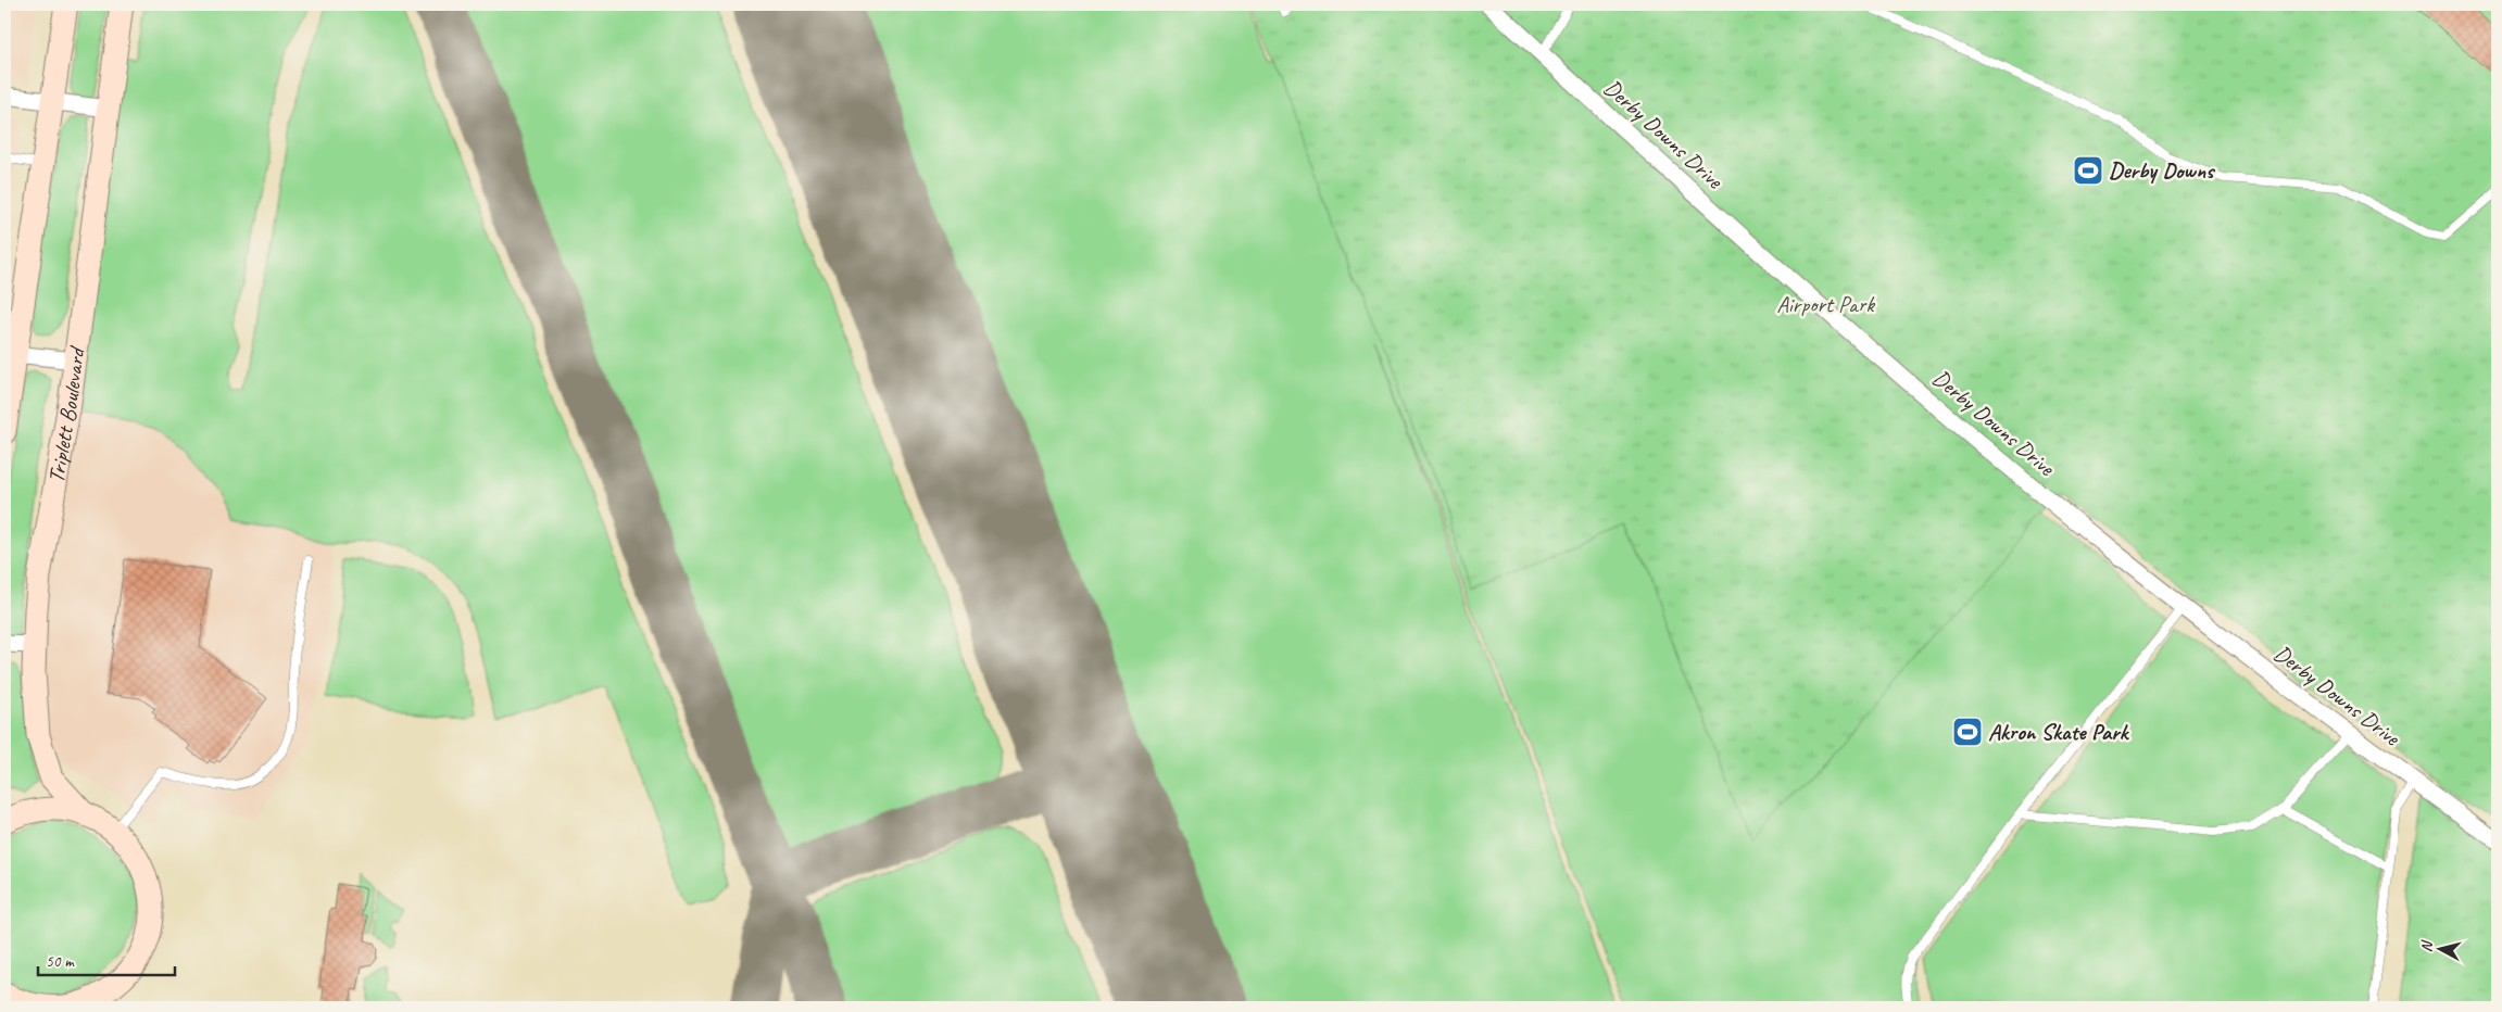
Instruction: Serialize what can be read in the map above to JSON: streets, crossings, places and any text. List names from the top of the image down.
{
  "streets": {
    "main road": ["Triplett Boulevard"],
    "street": ["Derby Downs Drive"]
  },
  "parks": ["Airport Park"],
  "places": {
    "sports": ["Derby Downs", "Akron Skate Park"]
  },
  "scale_bar": "50 m",
  "north": "left"
}
